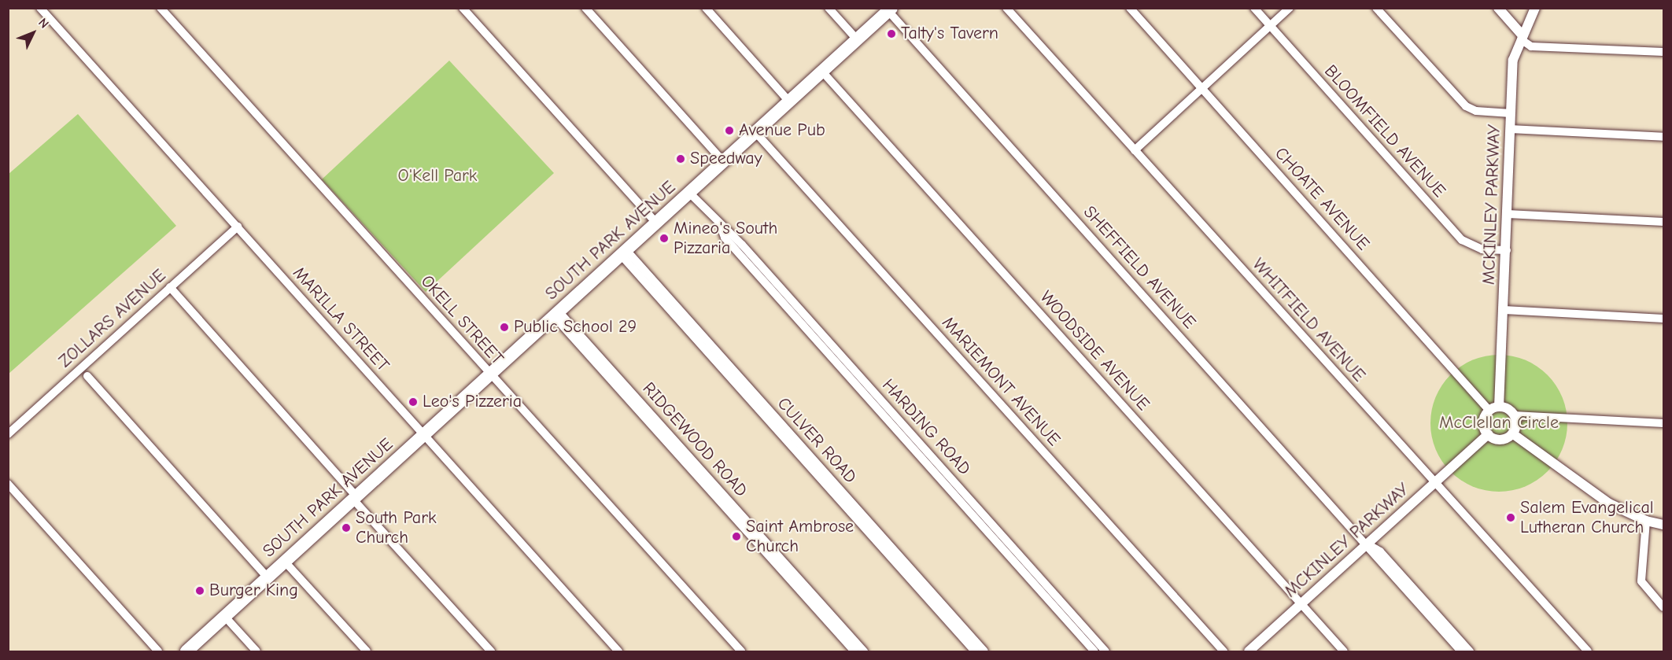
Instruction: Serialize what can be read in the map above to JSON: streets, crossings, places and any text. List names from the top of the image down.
{
  "streets": {
    "main road": ["SOUTH PARK AVENUE"],
    "street": [
      "BLOOMFIELD AVENUE",
      "CHOATE AVENUE",
      "MCKINLEY PARKWAY",
      "SHEFFIELD AVENUE",
      "ZOLLARS AVENUE",
      "MARILLA STREET",
      "OKELL STREET",
      "WHITFIELD AVENUE",
      "WOODSIDE AVENUE",
      "MARIEMONT AVENUE",
      "HARDING ROAD",
      "RIDGEWOOD ROAD",
      "CULVER ROAD"
    ]
  },
  "crossings": [
    ["BLOOMFIELD AVENUE", "MCKINLEY PARKWAY"],
    ["CHOATE AVENUE", "MCKINLEY PARKWAY"],
    ["MCKINLEY PARKWAY", "SHEFFIELD AVENUE"],
    ["MCKINLEY PARKWAY", "WHITFIELD AVENUE"],
    ["MCKINLEY PARKWAY", "WOODSIDE AVENUE"],
    ["SOUTH PARK AVENUE", "SHEFFIELD AVENUE"],
    ["SOUTH PARK AVENUE", "MARILLA STREET"],
    ["SOUTH PARK AVENUE", "OKELL STREET"],
    ["SOUTH PARK AVENUE", "WOODSIDE AVENUE"],
    ["SOUTH PARK AVENUE", "MARIEMONT AVENUE"],
    ["SOUTH PARK AVENUE", "HARDING ROAD"],
    ["SOUTH PARK AVENUE", "RIDGEWOOD ROAD"],
    ["SOUTH PARK AVENUE", "CULVER ROAD"],
    ["ZOLLARS AVENUE", "MARILLA STREET"]
  ],
  "parks": ["O'Kell Park", "McClellan Circle"],
  "places": [
    "Talty's Tavern",
    "Avenue Pub",
    "Speedway",
    "Mineo's South Pizzaria",
    "Public School 29",
    "Leo's Pizzeria",
    "Salem Evangelical Lutheran Church",
    "South Park Church",
    "Saint Ambrose Church",
    "Burger King"
  ],
  "north": "top right"
}
